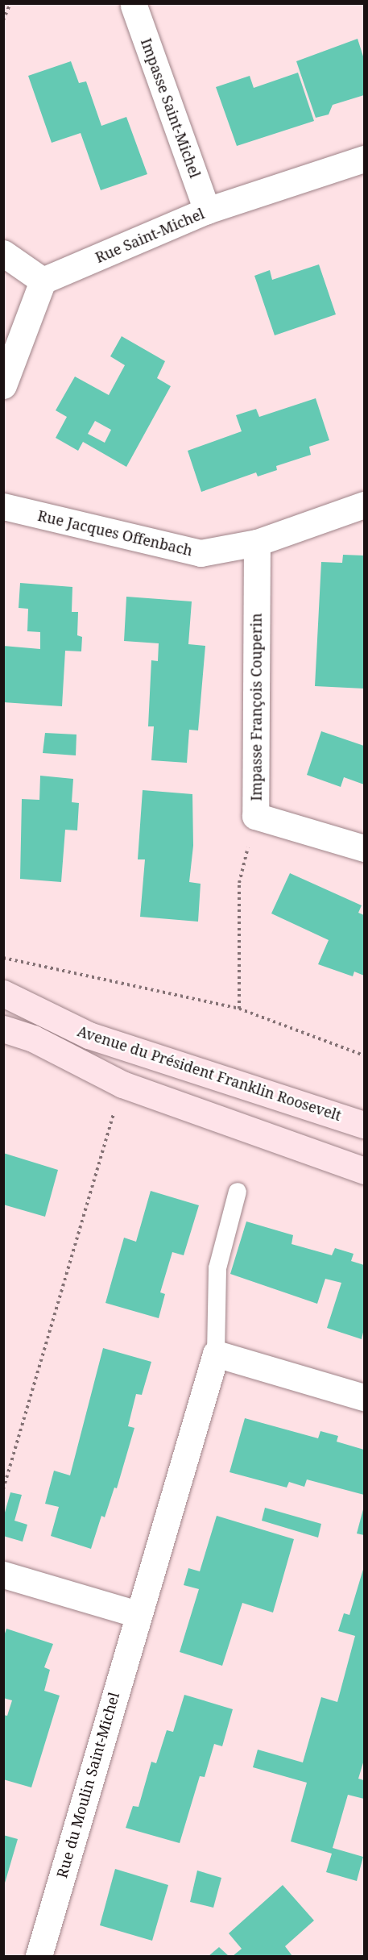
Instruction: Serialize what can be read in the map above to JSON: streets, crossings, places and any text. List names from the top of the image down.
{
  "streets": {
    "main road": ["Avenue du Président Franklin Roosevelt"],
    "street": [
      "Impasse Saint-Michel",
      "Rue Saint-Michel",
      "Rue Jacques Offenbach",
      "Impasse François Couperin",
      "Rue du Moulin Saint-Michel"
    ]
  },
  "crossings": [
    ["Impasse Saint-Michel", "Rue Saint-Michel"],
    ["Rue Jacques Offenbach", "Impasse François Couperin"]
  ]
}
